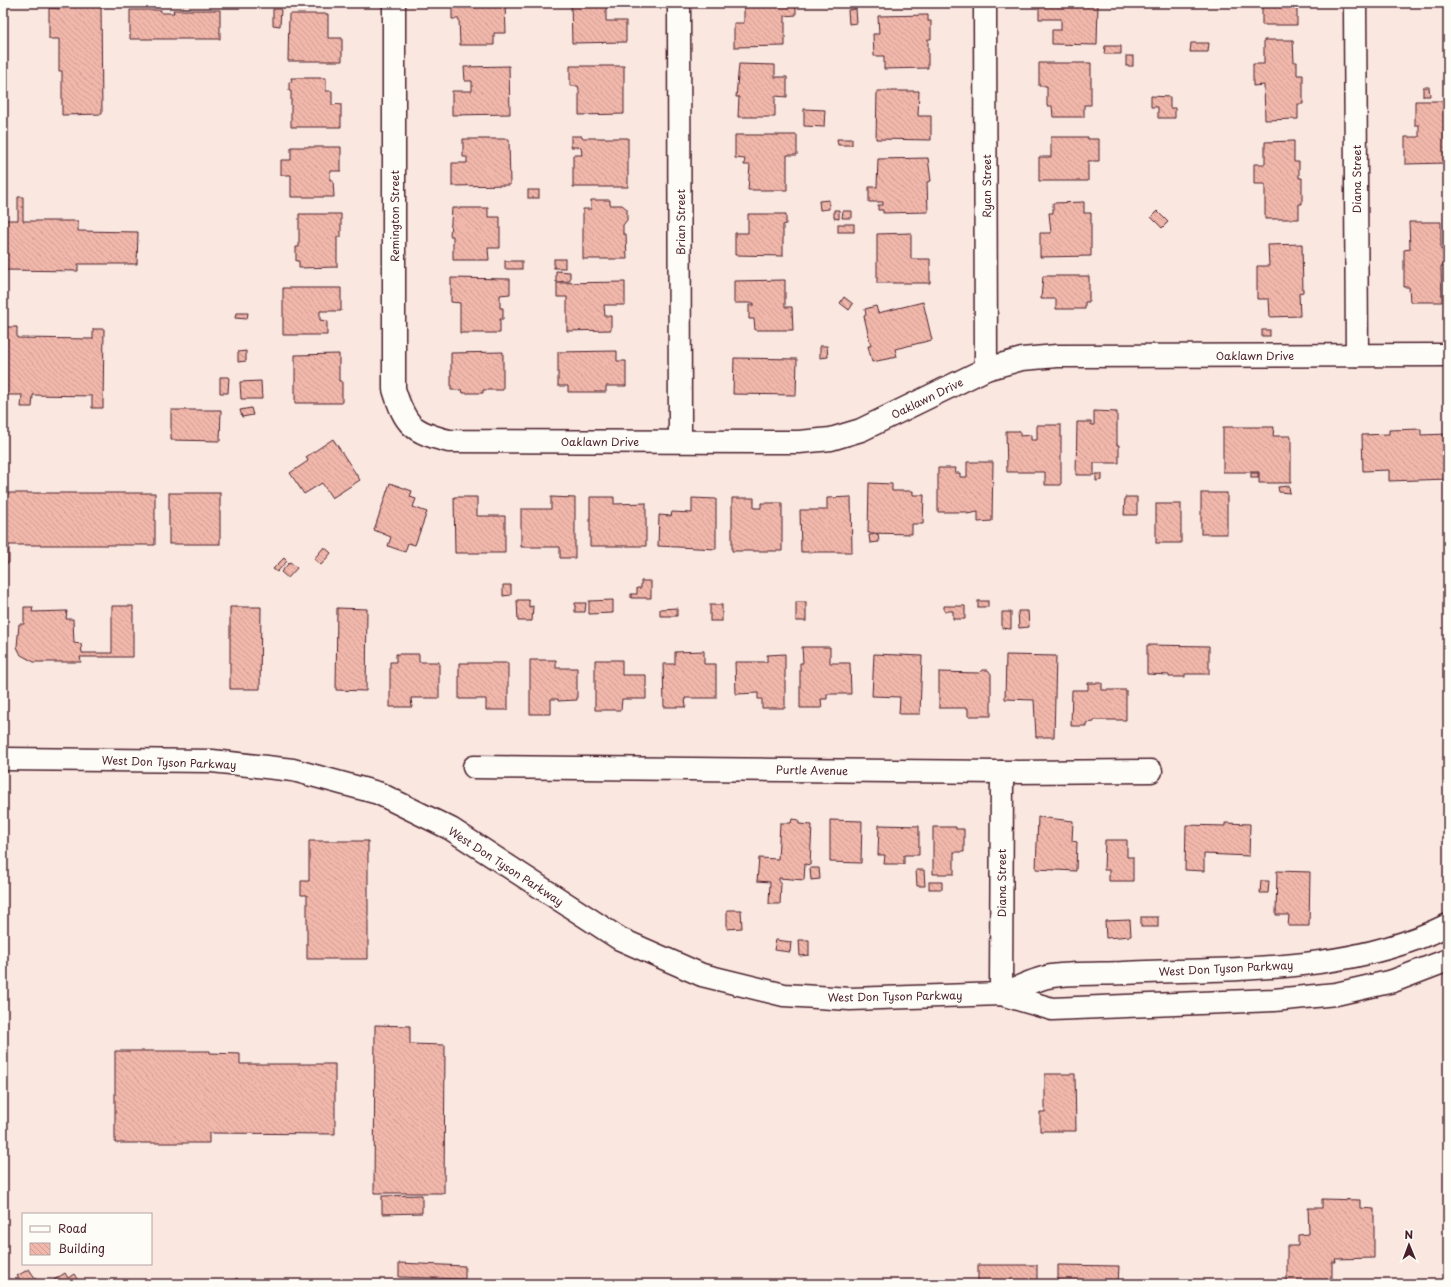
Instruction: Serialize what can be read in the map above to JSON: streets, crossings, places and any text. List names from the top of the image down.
{
  "streets": {
    "street": [
      "Diana Street",
      "Ryan Street",
      "Remington Street",
      "Brian Street",
      "Oaklawn Drive",
      "West Don Tyson Parkway",
      "Purtle Avenue"
    ]
  },
  "crossings": [
    ["Diana Street", "Oaklawn Drive"],
    ["Diana Street", "West Don Tyson Parkway"],
    ["Diana Street", "Purtle Avenue"],
    ["Ryan Street", "Oaklawn Drive"],
    ["Remington Street", "Oaklawn Drive"],
    ["Brian Street", "Oaklawn Drive"]
  ],
  "legend": ["Road", "Building"],
  "north": "top"
}
